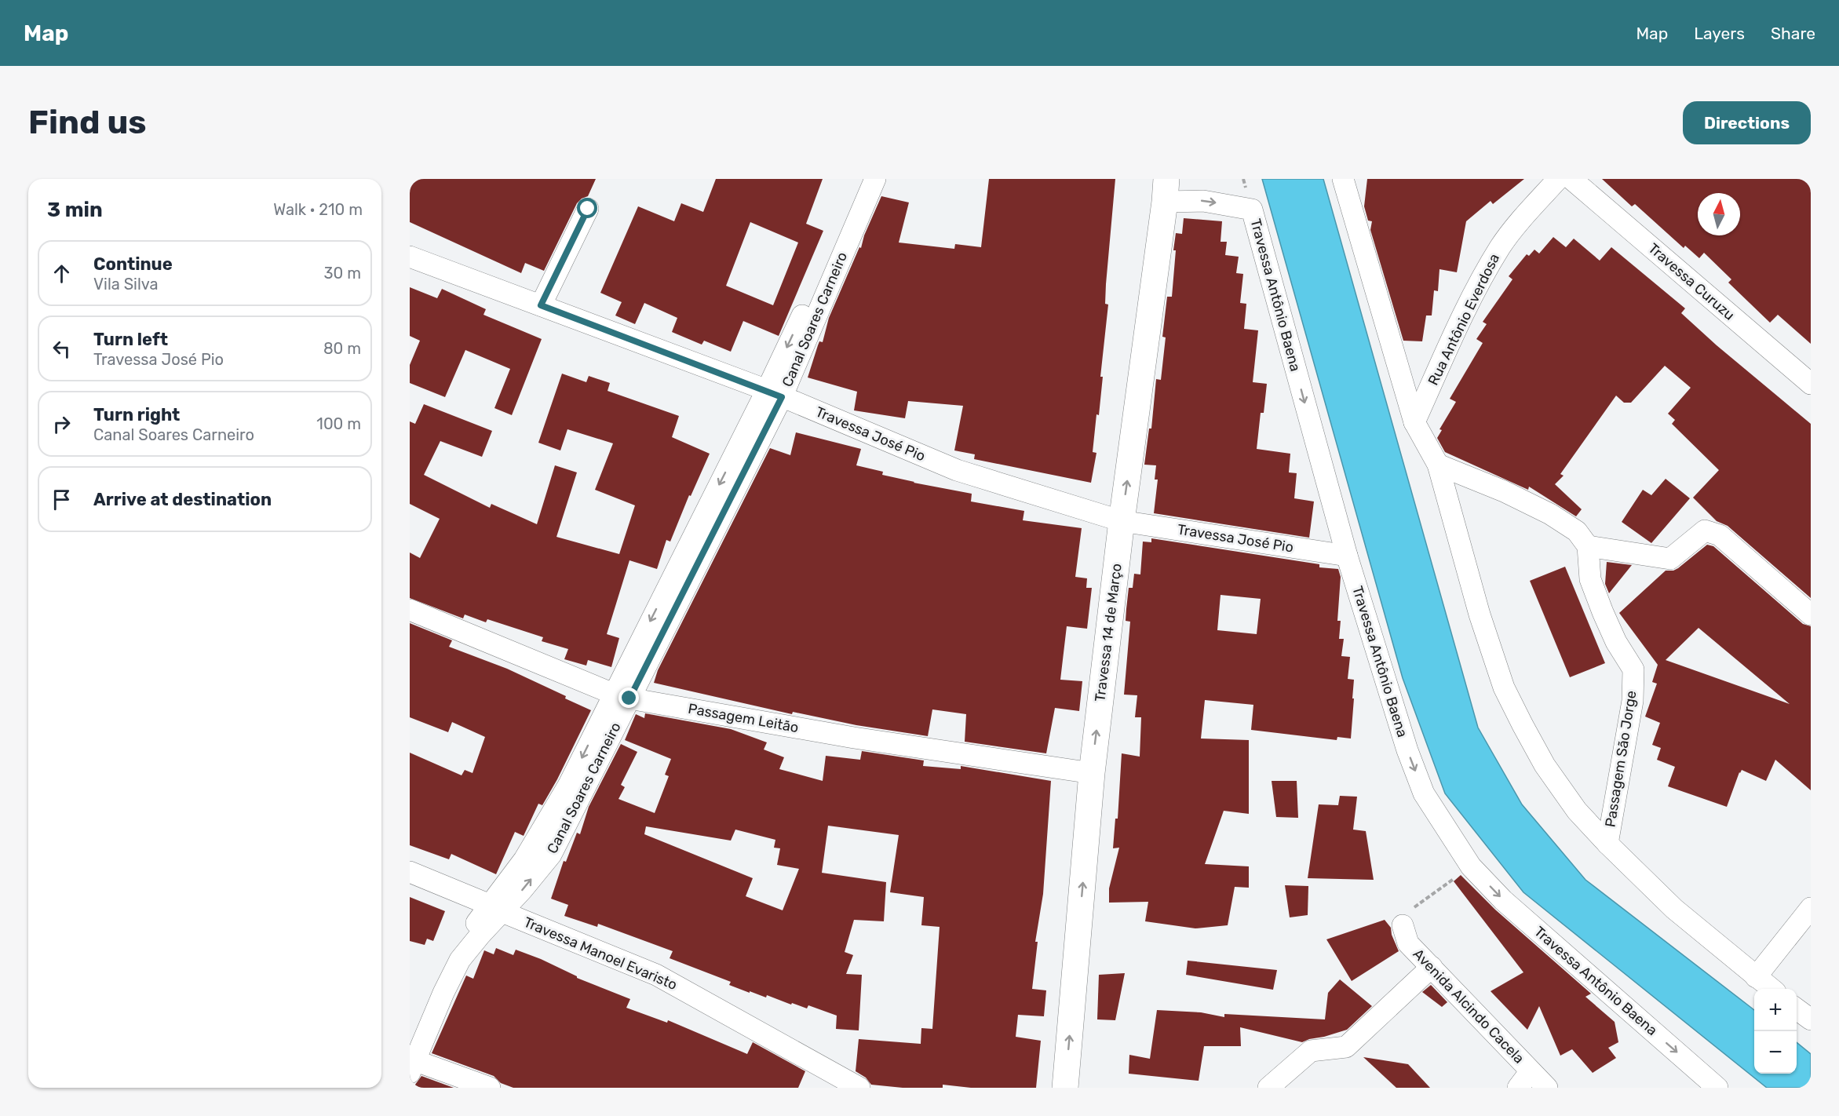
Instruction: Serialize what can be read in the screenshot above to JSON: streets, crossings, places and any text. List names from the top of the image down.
{
  "streets": {
    "street": [
      "Travessa Curuzu",
      "Travessa Antônio Baena",
      "Canal Soares Carneiro",
      "Rua Antônio Everdosa",
      "Travessa José Pio",
      "Travessa 14 de Março",
      "Passagem Leitão",
      "Passagem São Jorge",
      "Travessa Manoel Evaristo",
      "Avenida Alcindo Cacela"
    ]
  },
  "crossings": [
    ["Travessa Antônio Baena", "Travessa José Pio"],
    ["Travessa Antônio Baena", "Travessa 14 de Março"],
    ["Canal Soares Carneiro", "Travessa José Pio"],
    ["Canal Soares Carneiro", "Passagem Leitão"],
    ["Canal Soares Carneiro", "Travessa Manoel Evaristo"],
    ["Travessa José Pio", "Travessa 14 de Março"],
    ["Travessa 14 de Março", "Passagem Leitão"]
  ],
  "one_way": ["Travessa 14 de Março"],
  "north": "top",
  "page": {
    "header": "Map",
    "nav": ["Map", "Layers", "Share"],
    "buttons": "Directions",
    "title": "Find us",
    "heading": ["3 min", "Walk · 210 m"],
    "list": [
      ["Continue", "Vila Silva", "30 m"],
      ["Turn left", "Travessa José Pio", "80 m"],
      ["Turn right", "Canal Soares Carneiro", "100 m"],
      "Arrive at destination"
    ],
    "map_buttons": ["+", "−"]
  }
}
